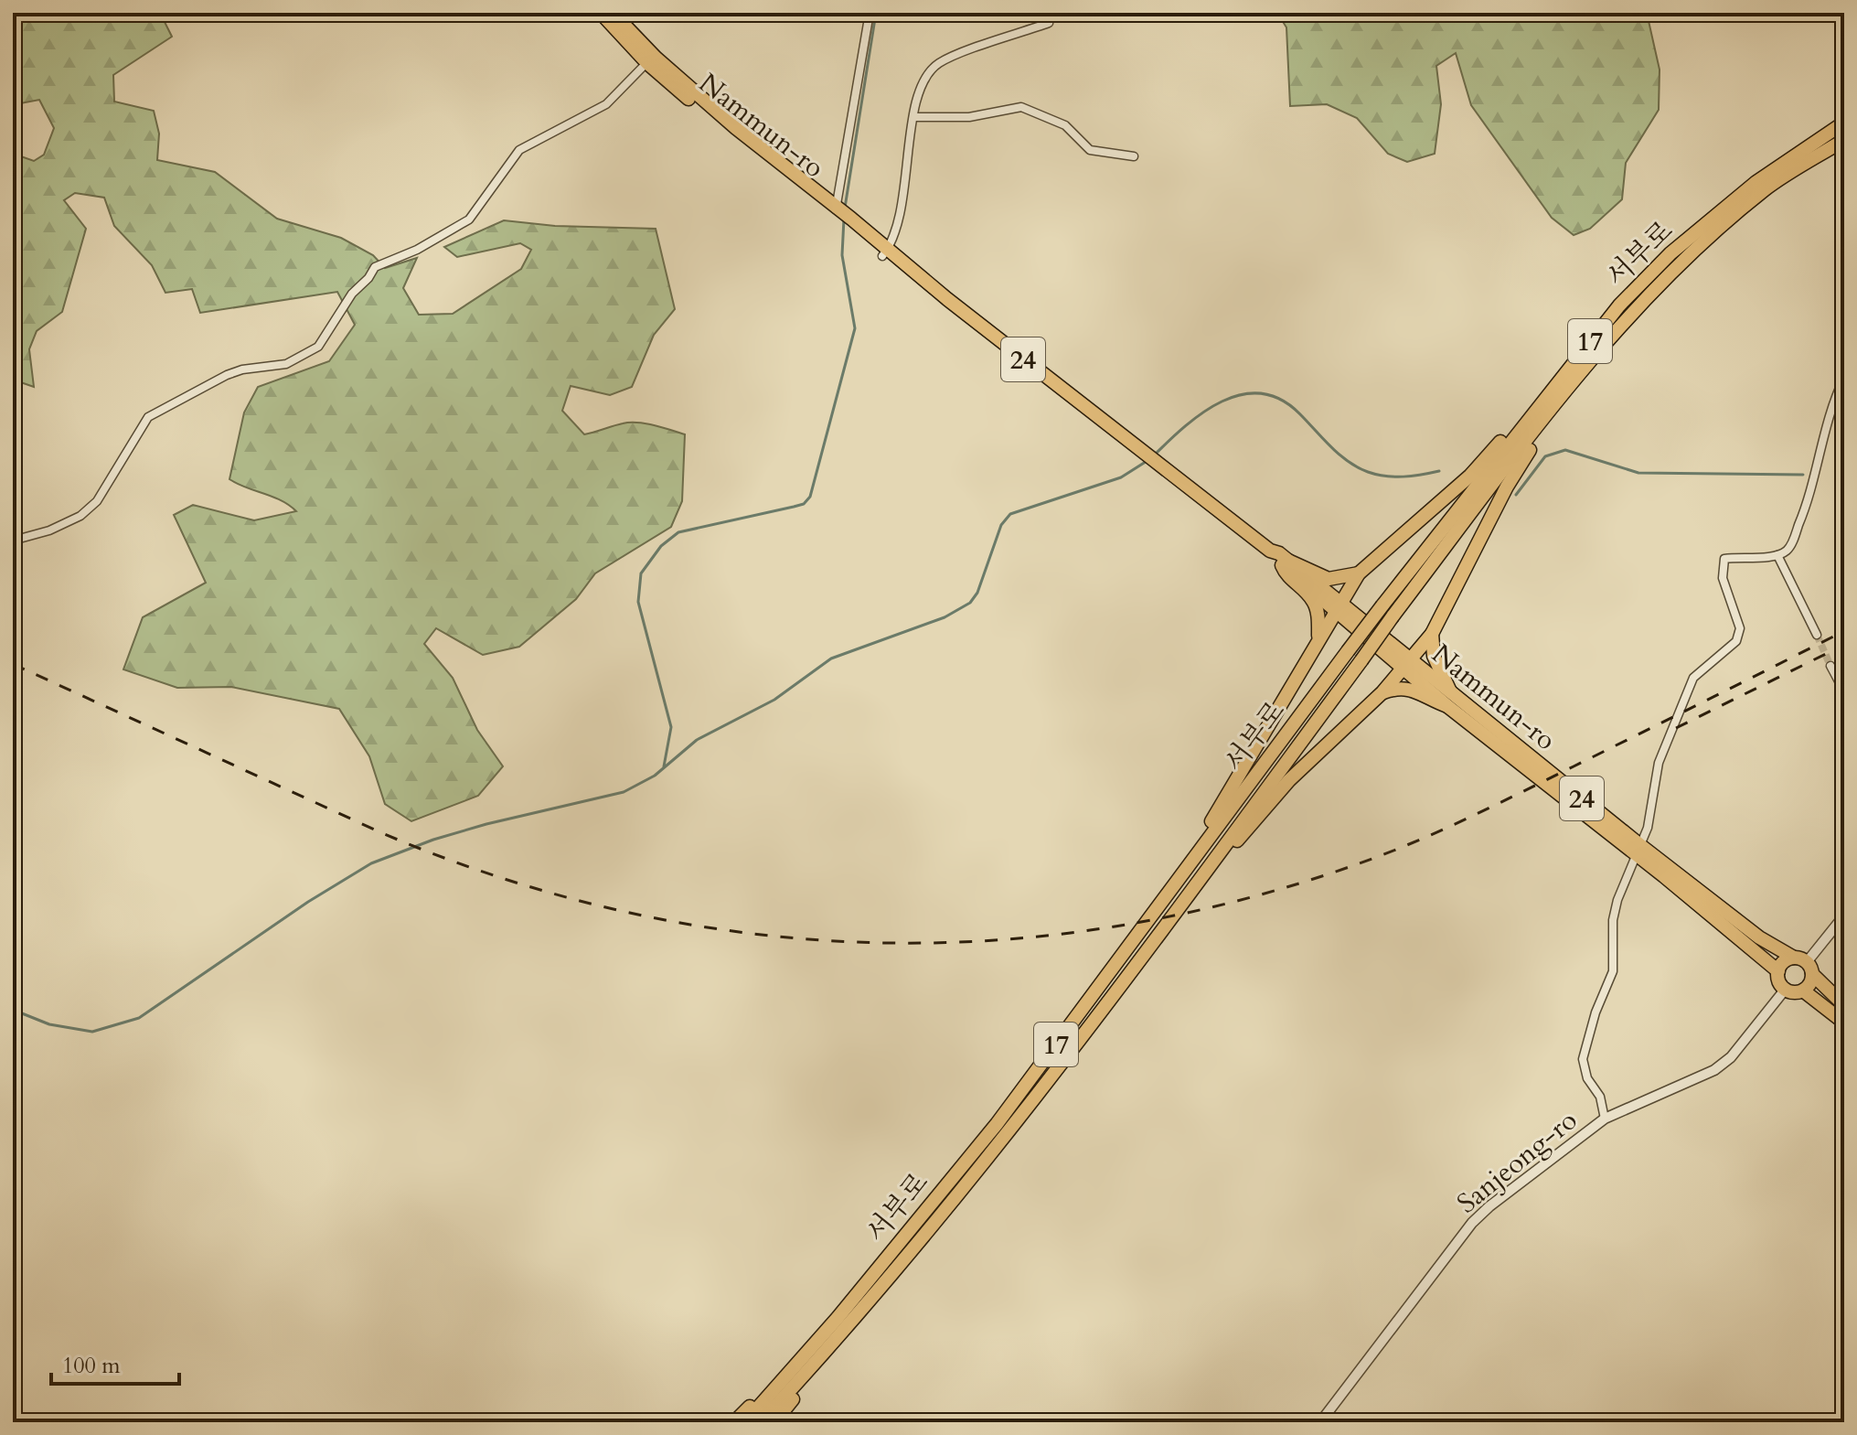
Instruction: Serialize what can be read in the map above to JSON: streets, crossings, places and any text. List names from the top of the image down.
{
  "streets": {
    "main road": [
      "Nammun-ro",
      "서부로",
      "17",
      "24"
    ],
    "street": ["Sanjeong-ro"]
  },
  "crossings": [
    ["Nammun-ro", "Sanjeong-ro"]
  ],
  "scale_bar": "100 m"
}
